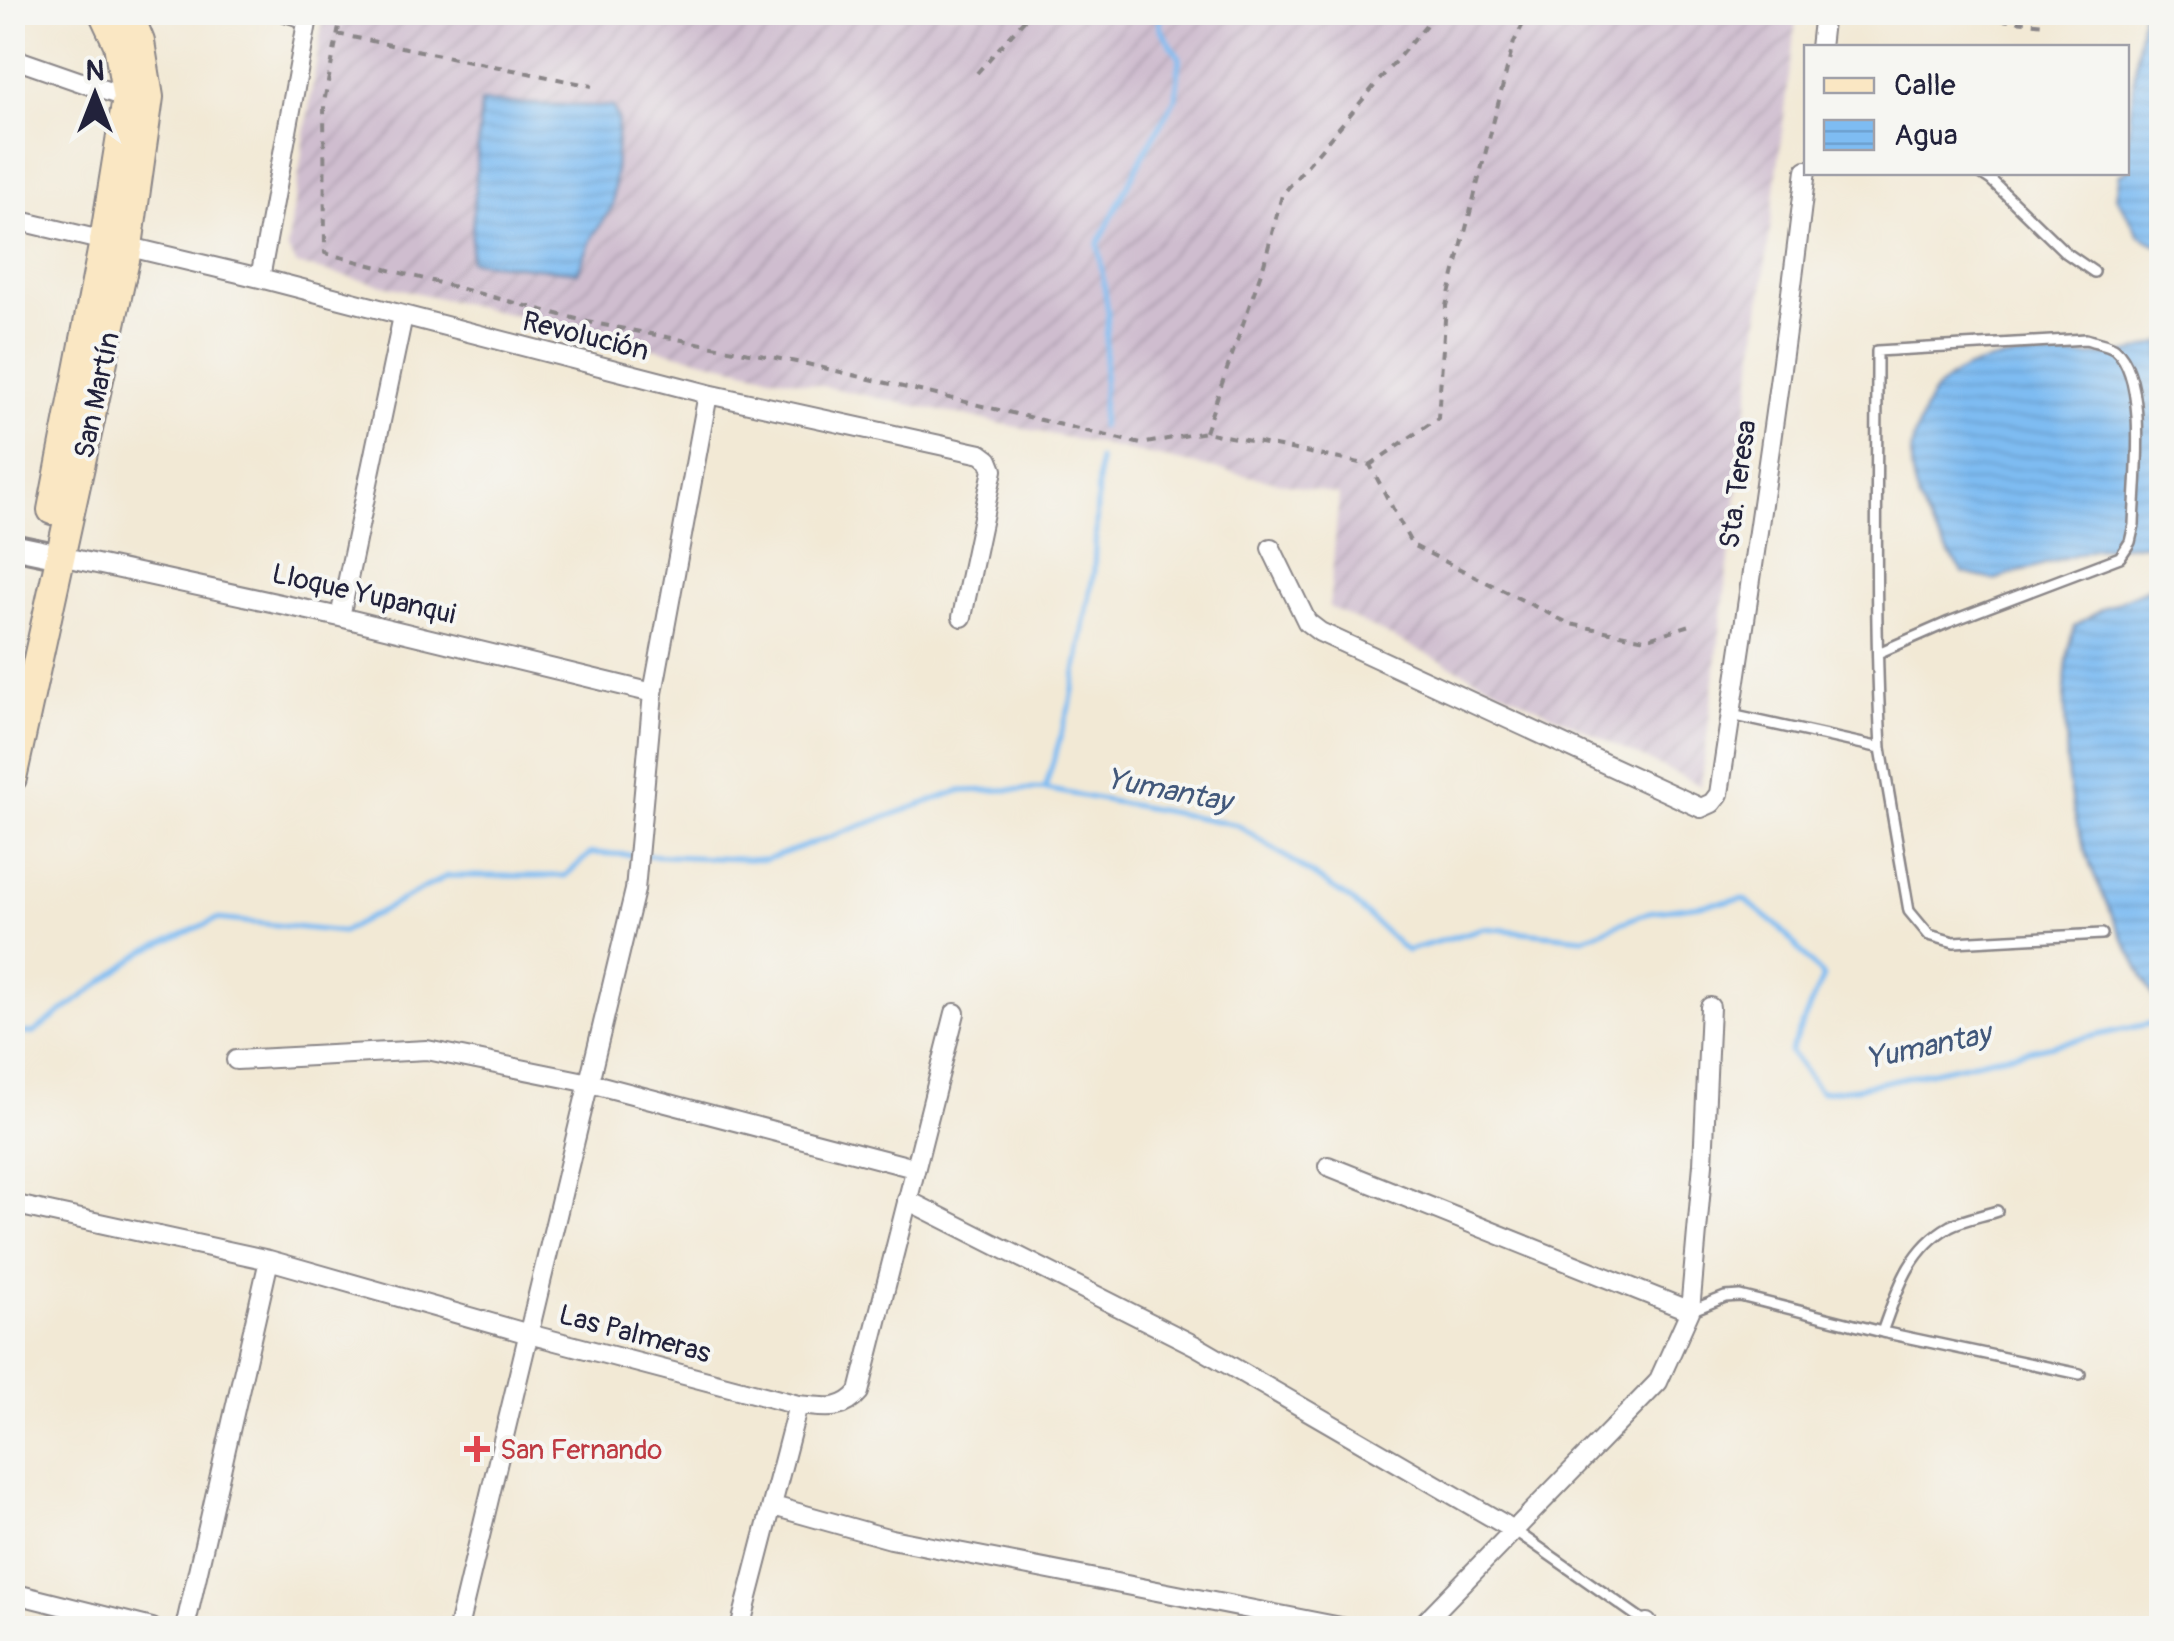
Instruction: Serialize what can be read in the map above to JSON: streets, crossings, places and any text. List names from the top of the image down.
{
  "streets": {
    "main road": ["San Martín"],
    "street": [
      "Revolución",
      "Sta. Teresa",
      "Lloque Yupanqui",
      "Las Palmeras"
    ]
  },
  "crossings": [
    ["Revolución", "San Martín"],
    ["San Martín", "Lloque Yupanqui"]
  ],
  "water": ["Yumantay"],
  "places": {
    "health": ["San Fernando"]
  },
  "legend": ["Calle", "Agua"],
  "north": "top"
}
